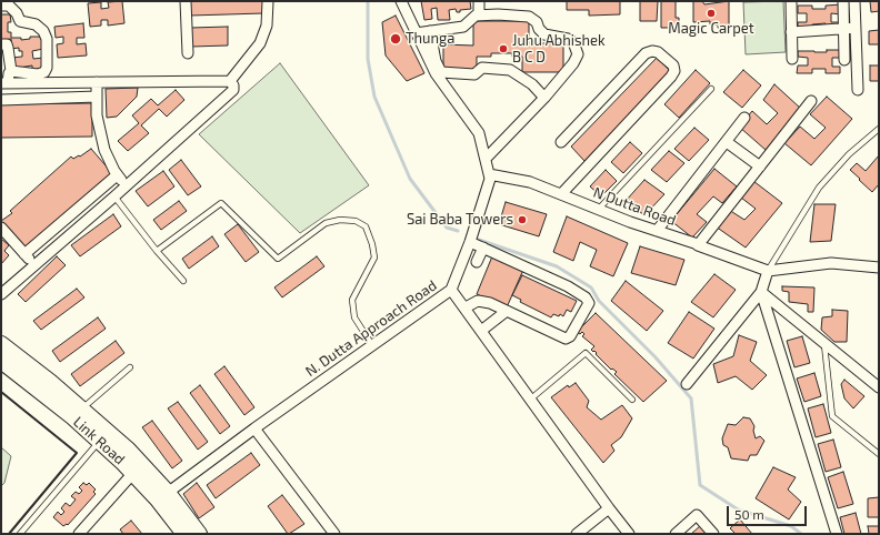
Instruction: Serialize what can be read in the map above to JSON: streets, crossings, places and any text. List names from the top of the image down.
{
  "streets": {
    "main road": ["Link Road"],
    "street": ["N Dutta Road", "N. Dutta Approach Road"]
  },
  "crossings": [
    ["N Dutta Road", "N. Dutta Approach Road"],
    ["N. Dutta Approach Road", "Link Road"]
  ],
  "places": [
    "Magic Carpet",
    "Thunga",
    "Juhu Abhishek B C D",
    "Sai Baba Towers"
  ],
  "scale_bar": "50 m"
}
